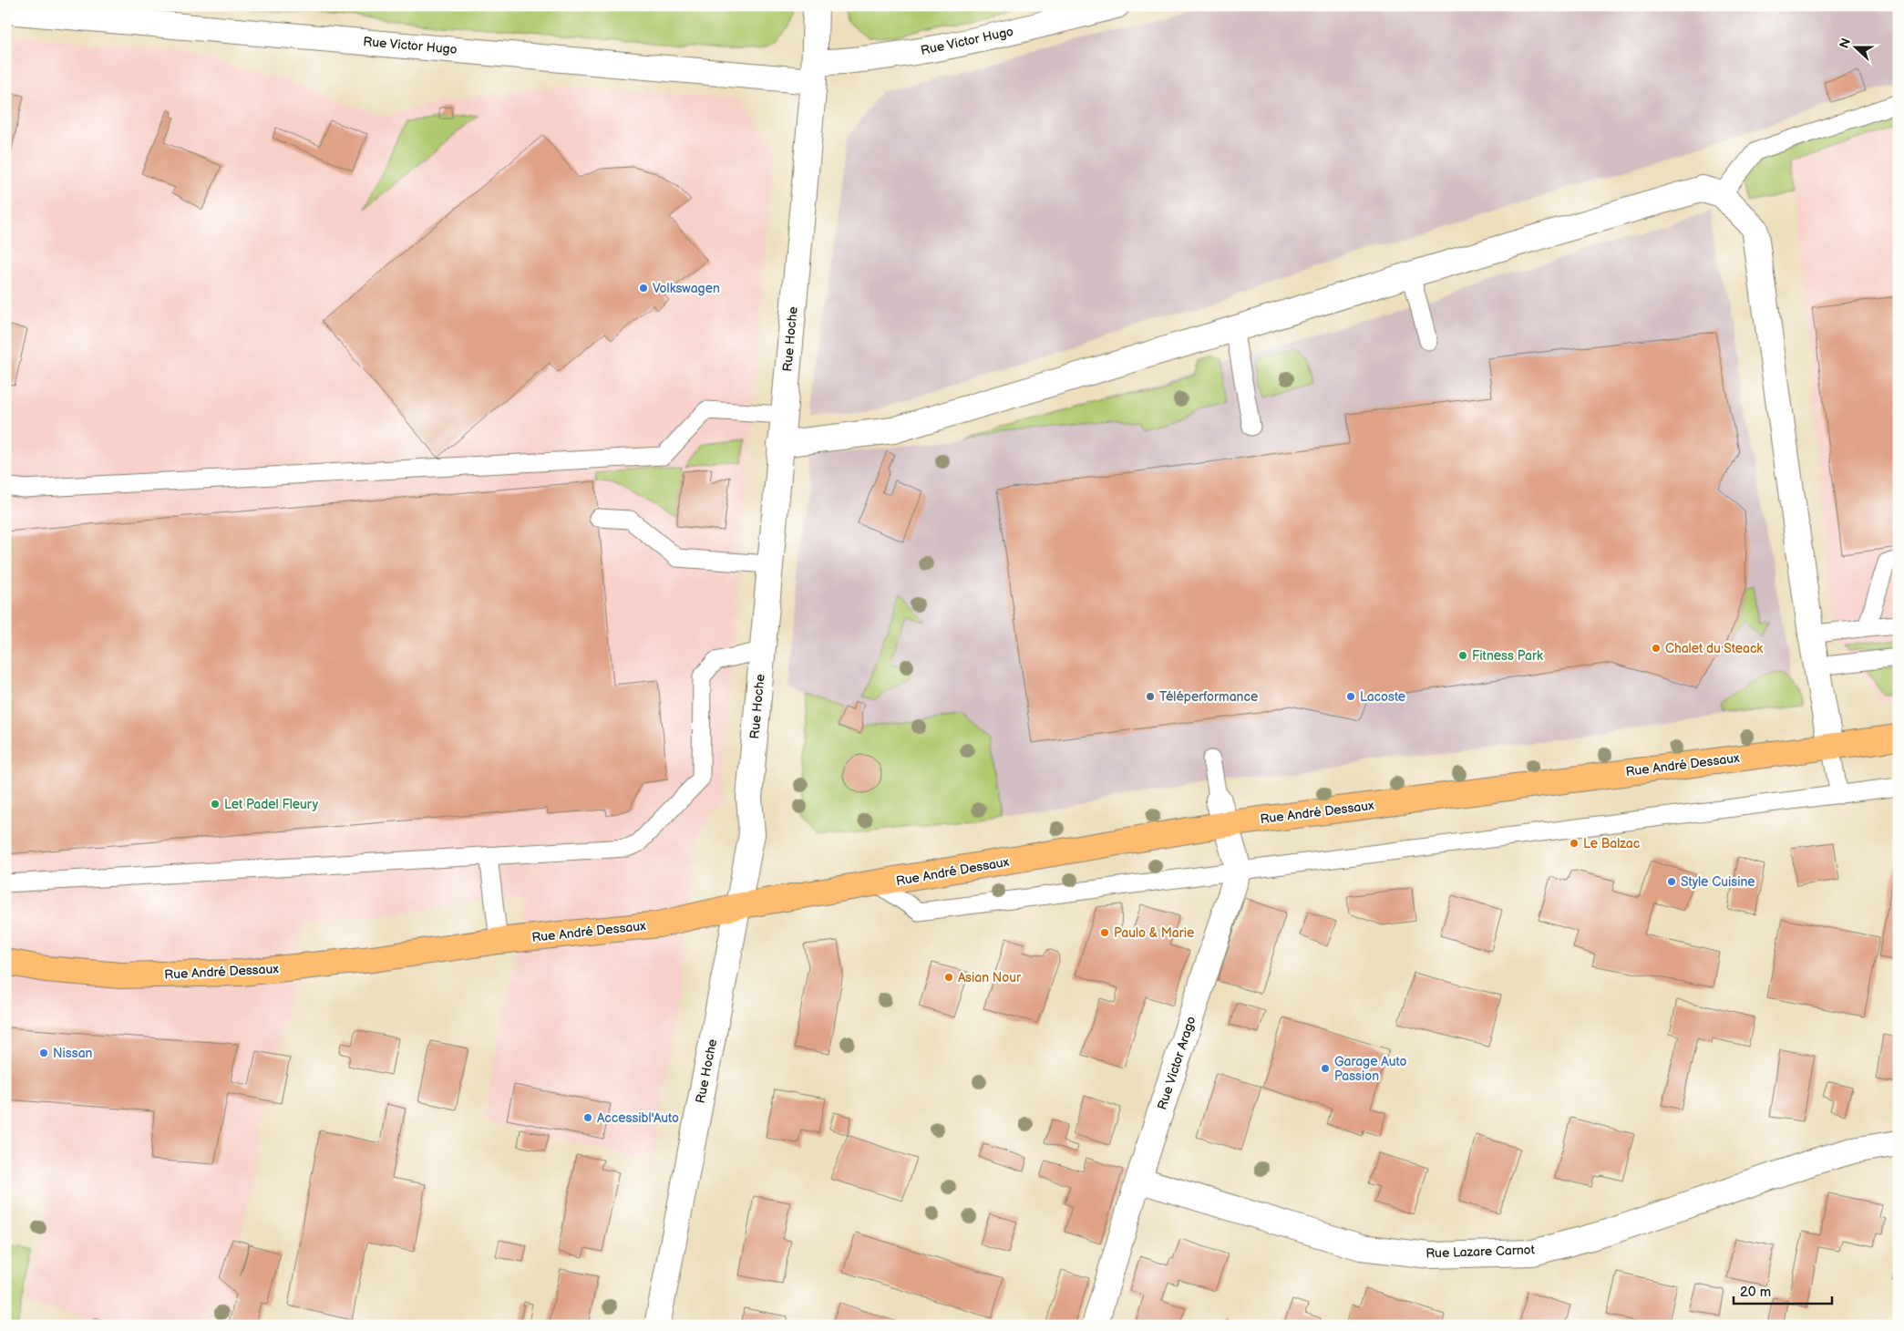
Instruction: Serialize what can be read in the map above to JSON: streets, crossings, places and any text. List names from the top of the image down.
{
  "streets": {
    "main road": ["Rue André Dessaux"],
    "street": [
      "Rue Victor Hugo",
      "Rue Hoche",
      "Rue Victor Arago",
      "Rue Lazare Carnot"
    ]
  },
  "crossings": [
    ["Rue Victor Hugo", "Rue Hoche"],
    ["Rue Hoche", "Rue André Dessaux"],
    ["Rue Victor Arago", "Rue Lazare Carnot"]
  ],
  "places": [
    "Volkswagen",
    "Chalet du Steack",
    "Fitness Park",
    "Téléperformance",
    "Lacoste",
    "Let Padel Fleury",
    "Le Balzac",
    "Style Cuisine",
    "Paulo & Marie",
    "Asian Nour",
    "Nissan",
    "Garage Auto Passion",
    "Accessibl'Auto"
  ],
  "scale_bar": "20 m",
  "north": "left"
}
